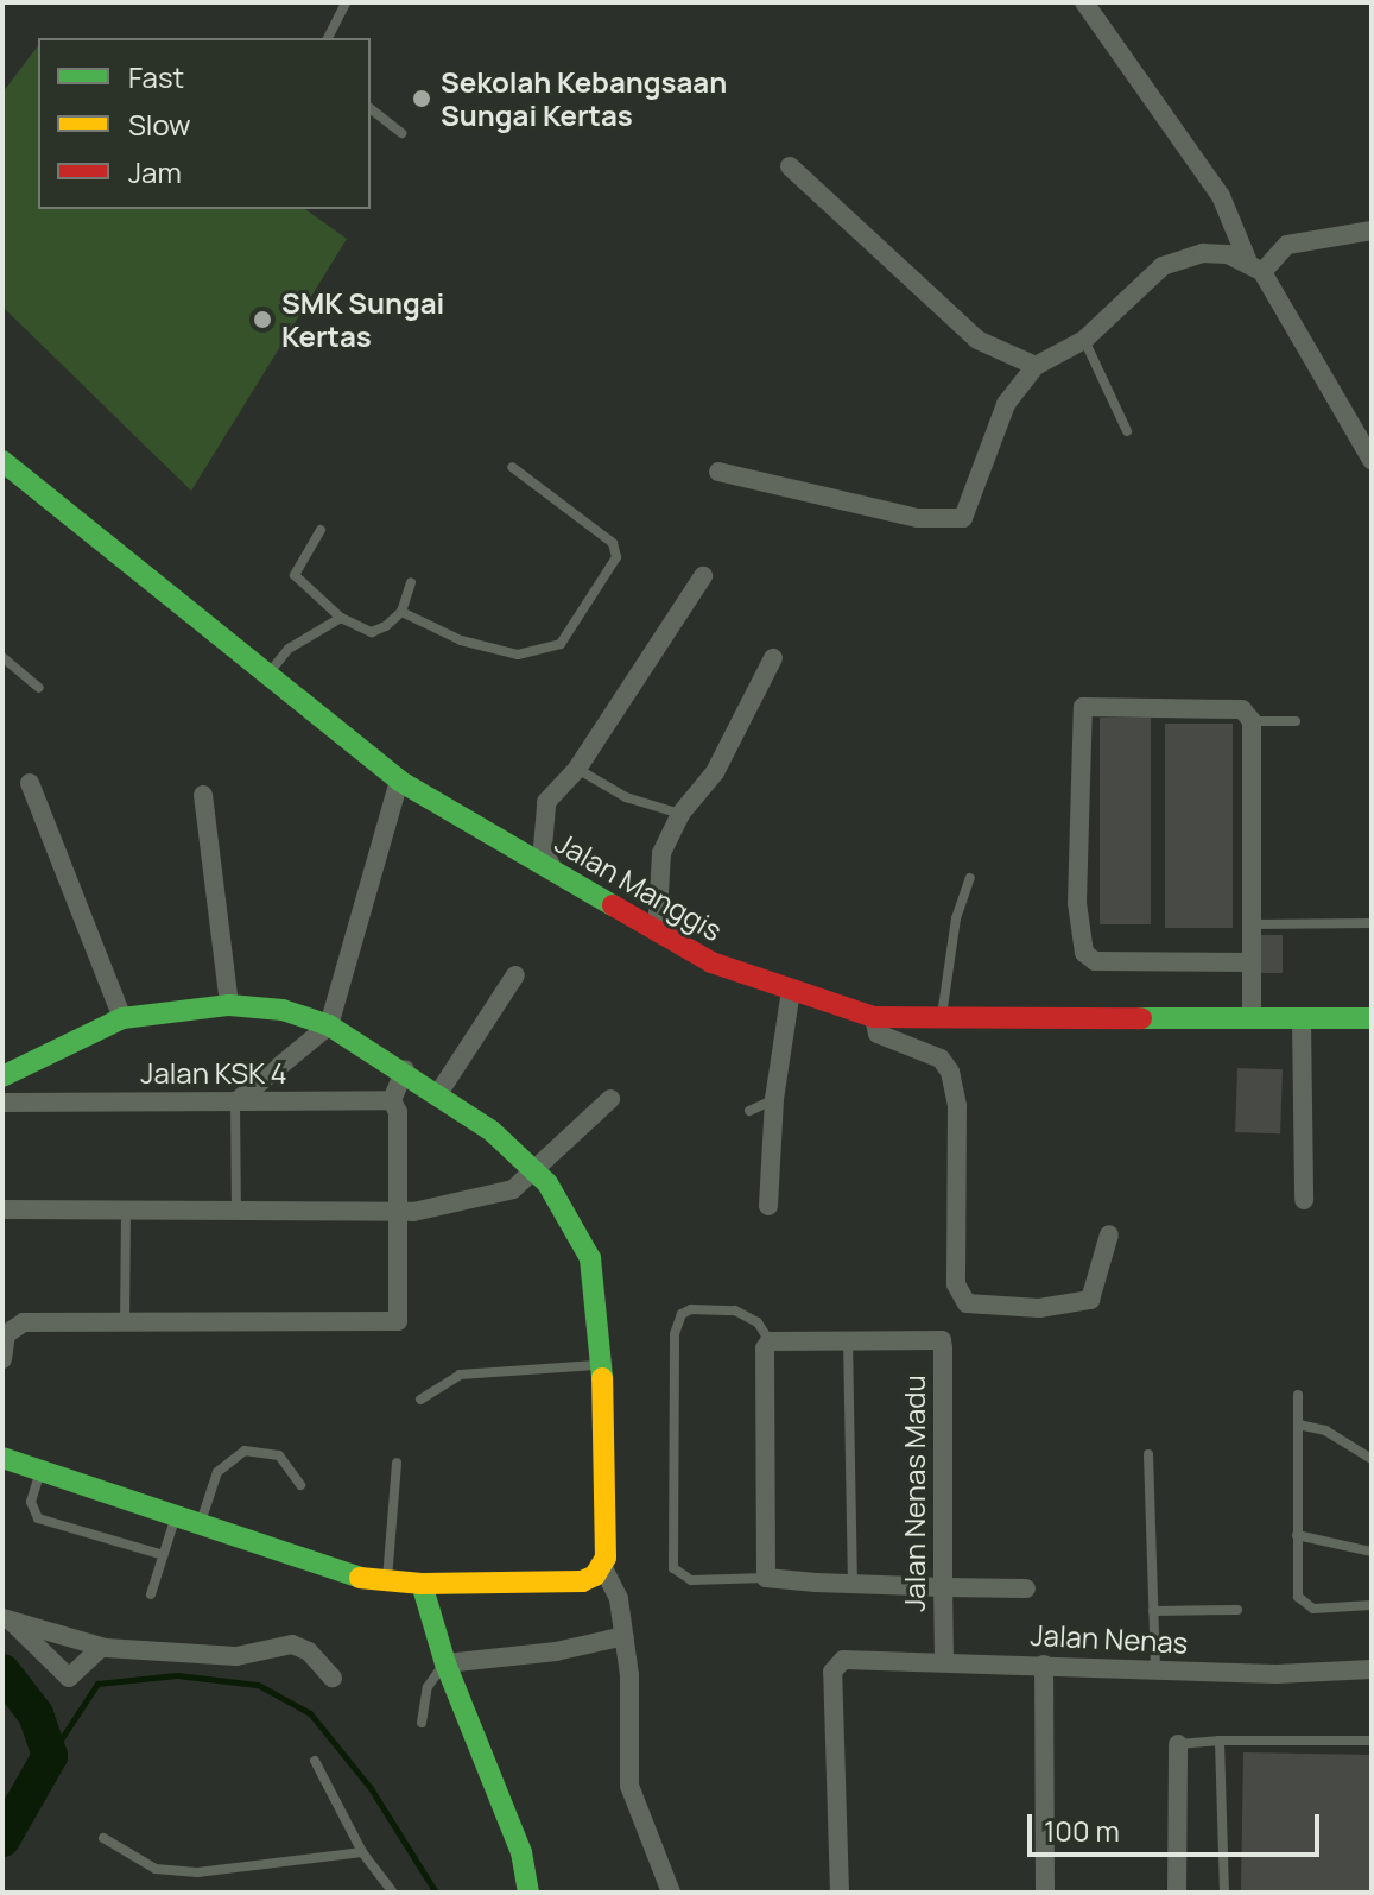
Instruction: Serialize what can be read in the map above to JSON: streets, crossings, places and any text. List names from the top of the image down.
{
  "streets": {
    "street": [
      "Jalan Manggis",
      "Jalan KSK 4",
      "Jalan Nenas Madu",
      "Jalan Nenas"
    ]
  },
  "crossings": [
    ["Jalan Nenas Madu", "Jalan Nenas"]
  ],
  "places": ["Sekolah Kebangsaan Sungai Kertas", "SMK Sungai Kertas"],
  "legend": ["Fast", "Slow", "Jam"],
  "scale_bar": "100 m"
}
